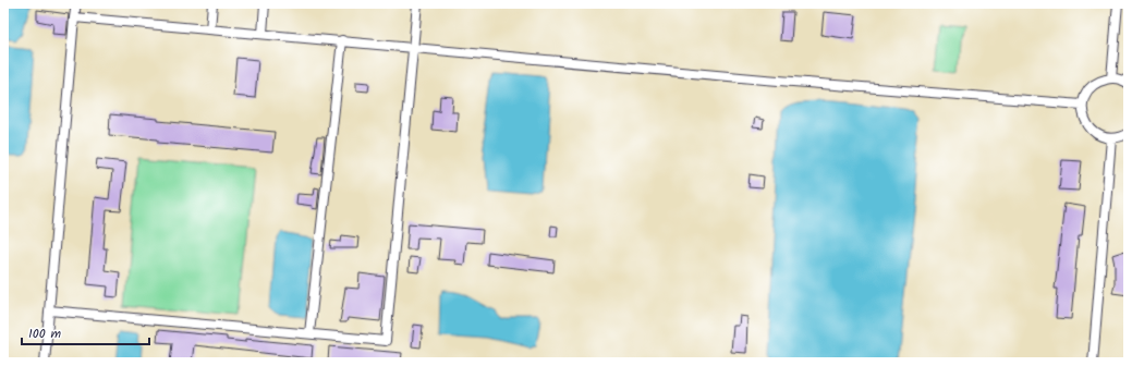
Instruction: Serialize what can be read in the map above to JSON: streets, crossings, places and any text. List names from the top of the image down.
{
  "scale_bar": "100 m"
}
